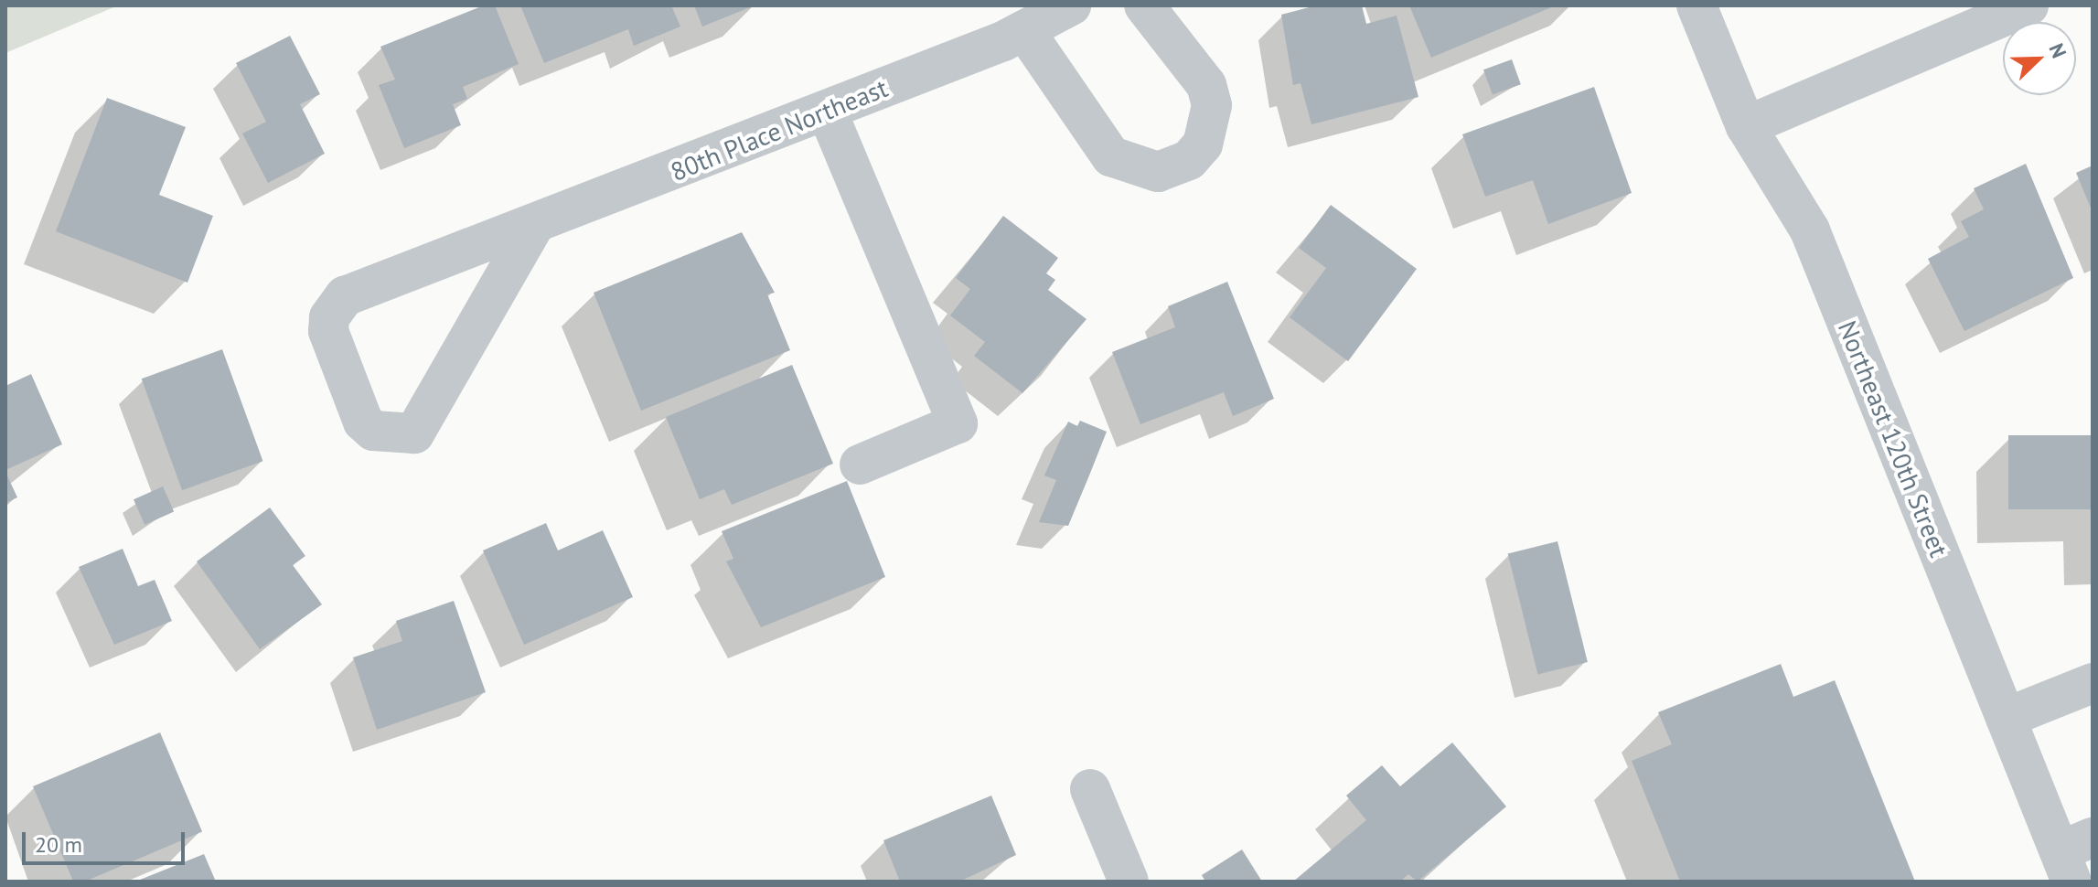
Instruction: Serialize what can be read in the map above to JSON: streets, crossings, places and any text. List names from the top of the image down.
{
  "streets": {
    "street": ["80th Place Northeast", "Northeast 120th Street"]
  },
  "scale_bar": "20 m",
  "north": "top right"
}
